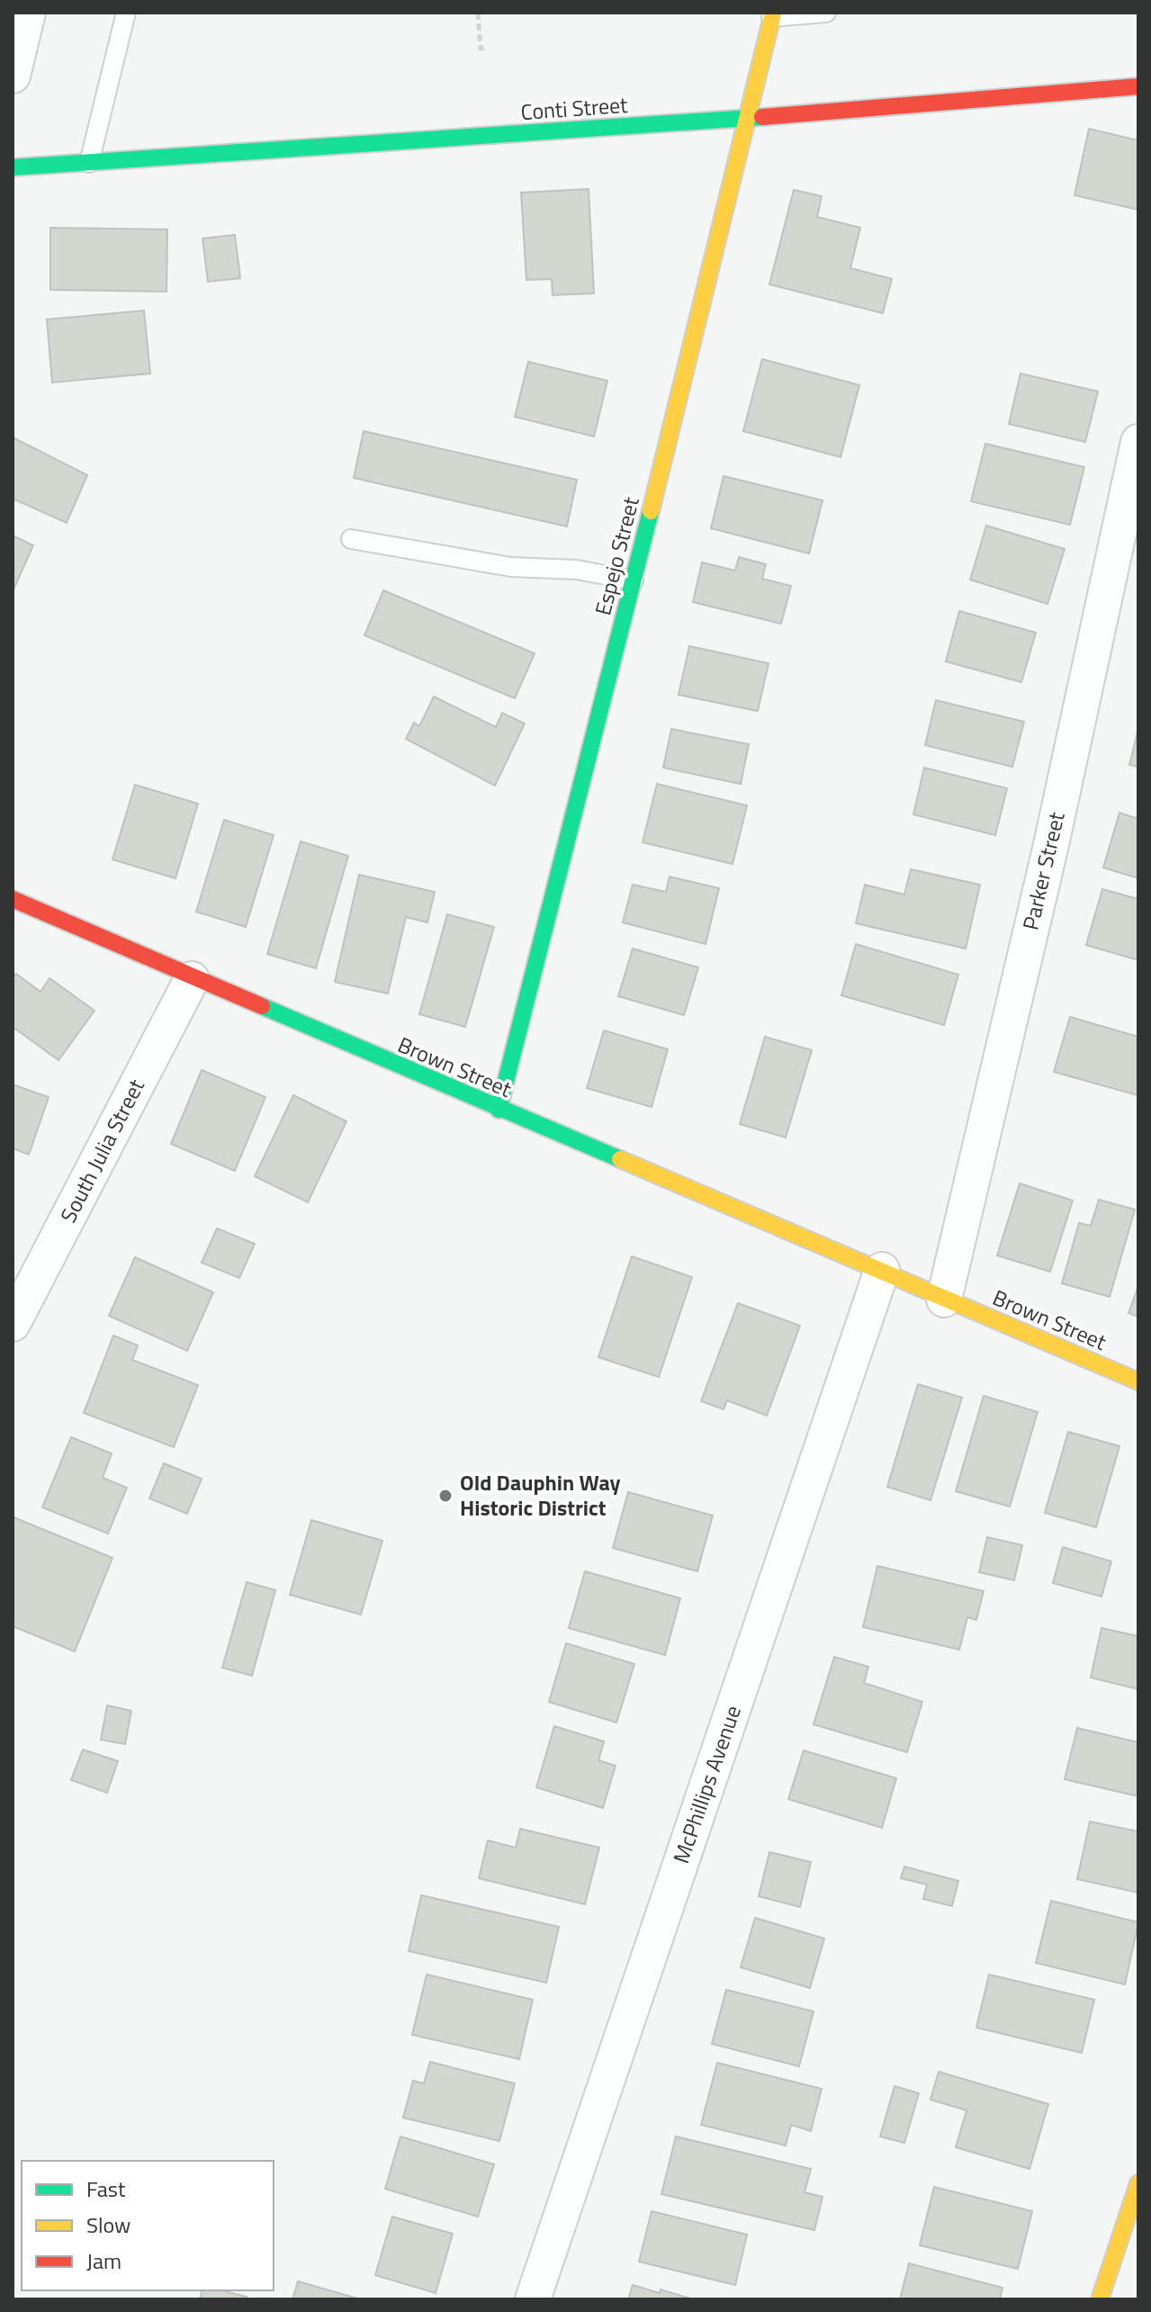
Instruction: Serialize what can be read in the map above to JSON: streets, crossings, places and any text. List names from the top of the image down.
{
  "streets": {
    "street": [
      "Conti Street",
      "Espejo Street",
      "Parker Street",
      "Brown Street",
      "South Julia Street",
      "McPhillips Avenue"
    ]
  },
  "crossings": [
    ["Conti Street", "Espejo Street"],
    ["Espejo Street", "Brown Street"],
    ["Parker Street", "Brown Street"],
    ["Brown Street", "South Julia Street"],
    ["Brown Street", "McPhillips Avenue"]
  ],
  "places": ["Old Dauphin Way Historic District"],
  "legend": ["Fast", "Slow", "Jam"]
}
